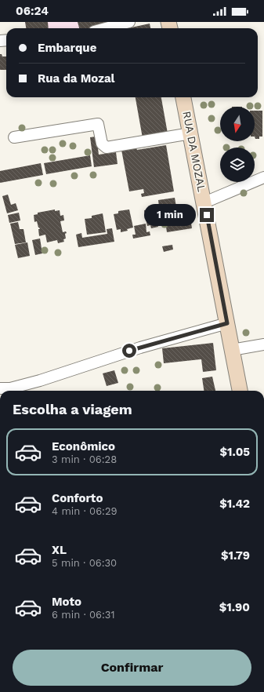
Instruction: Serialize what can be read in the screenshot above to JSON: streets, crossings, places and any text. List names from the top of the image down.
{
  "streets": {
    "main road": ["RUA DA MOZAL"]
  },
  "north": "bottom",
  "page": {
    "status": "06:24",
    "banner": ["Embarque", "Rua da Mozal"],
    "bubble": "1 min",
    "heading": "Escolha a viagem",
    "list": [
      {
        "name": "Econômico",
        "note": "3 min · 06:28",
        "value": "$1.05"
      },
      {
        "name": "Conforto",
        "note": "4 min · 06:29",
        "value": "$1.42"
      },
      {
        "name": "XL",
        "note": "5 min · 06:30",
        "value": "$1.79"
      },
      {
        "name": "Moto",
        "note": "6 min · 06:31",
        "value": "$1.90"
      }
    ],
    "buttons": "Confirmar"
  }
}
